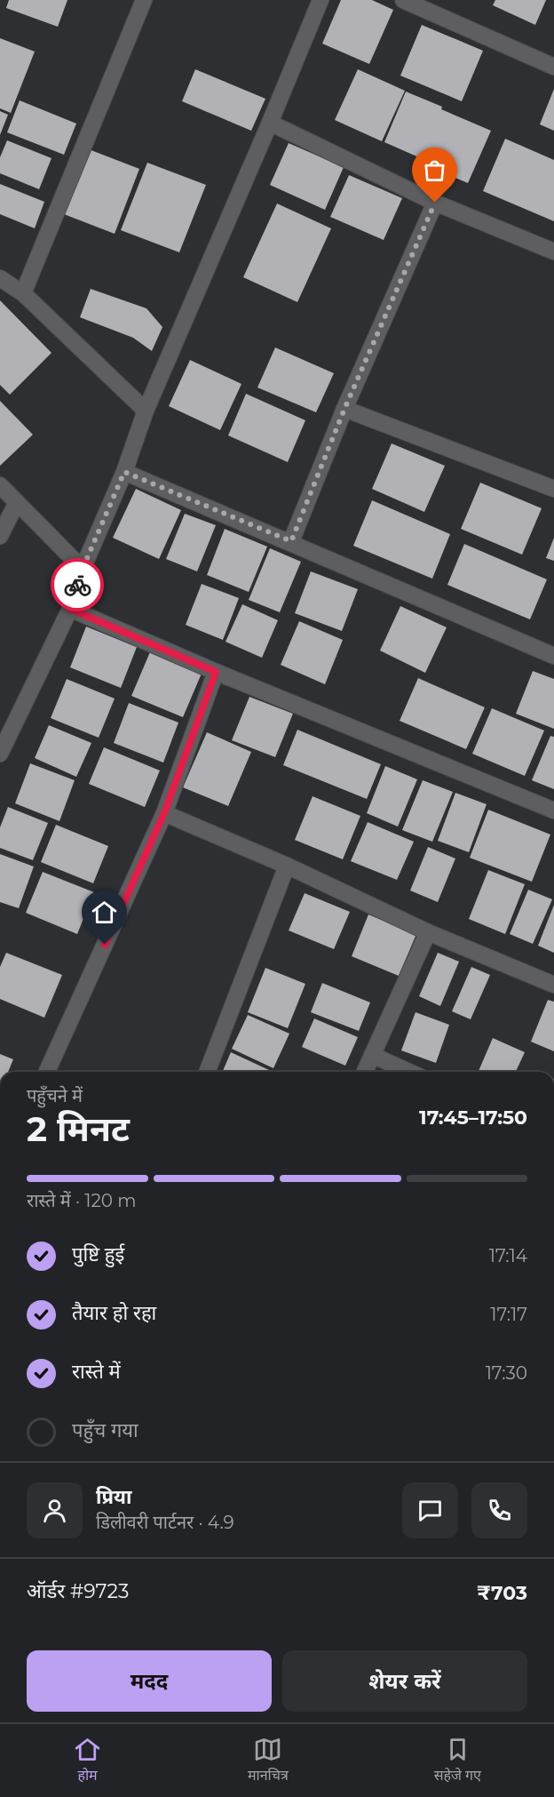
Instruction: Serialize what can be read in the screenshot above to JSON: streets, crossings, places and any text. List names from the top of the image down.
{
  "page": {
    "heading": ["2 मिनट", "पहुँचने में", "17:45–17:50"],
    "panel": [
      "प्रिया",
      "डिलीवरी पार्टनर · 4.9",
      "ऑर्डर #9723",
      "₹703"
    ],
    "bar": "रास्ते में · 120 m",
    "list": [
      ["पुष्टि हुई", "17:14"],
      ["तैयार हो रहा", "17:17"],
      ["रास्ते में", "17:30"],
      "पहुँच गया"
    ],
    "buttons": ["मदद", "शेयर करें"],
    "tabs": ["होम", "मानचित्र", "सहेजे गए"]
  }
}
